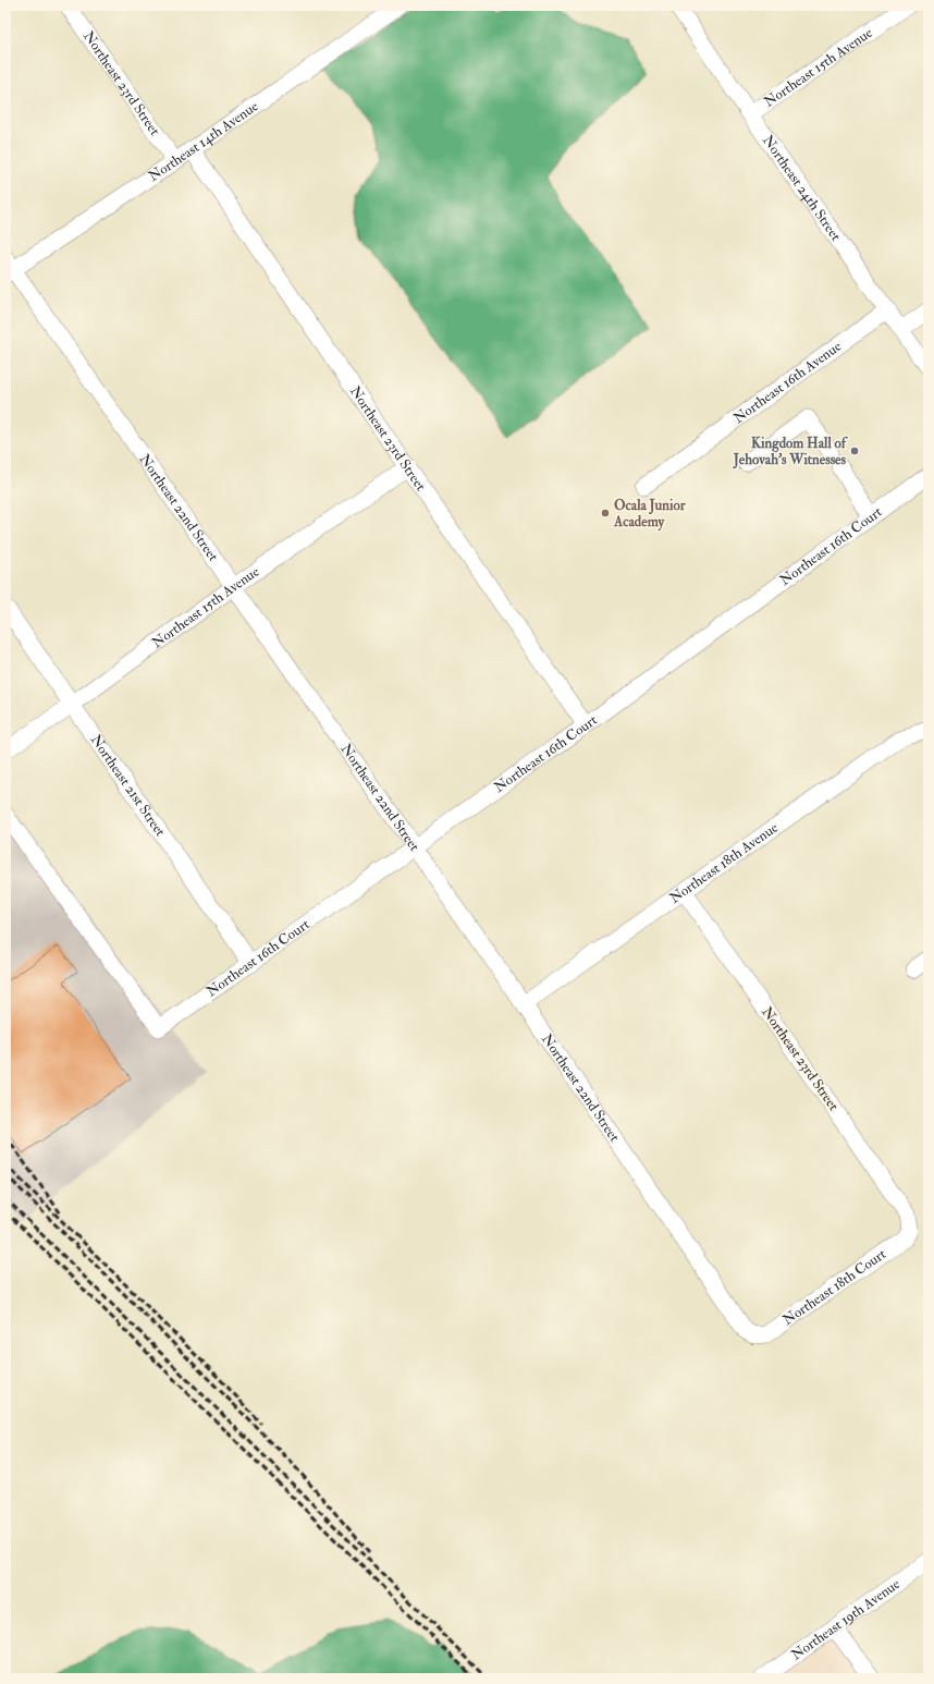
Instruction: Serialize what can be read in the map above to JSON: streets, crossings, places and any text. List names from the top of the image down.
{
  "streets": {
    "street": [
      "Northeast 15th Avenue",
      "Northeast 23rd Street",
      "Northeast 14th Avenue",
      "Northeast 24th Street",
      "Northeast 16th Avenue",
      "Northeast 22nd Street",
      "Northeast 16th Court",
      "Northeast 21st Street",
      "Northeast 18th Avenue",
      "Northeast 18th Court",
      "Northeast 19th Avenue"
    ]
  },
  "crossings": [
    ["Northeast 15th Avenue", "Northeast 23rd Street"],
    ["Northeast 15th Avenue", "Northeast 24th Street"],
    ["Northeast 15th Avenue", "Northeast 22nd Street"],
    ["Northeast 15th Avenue", "Northeast 21st Street"],
    ["Northeast 23rd Street", "Northeast 14th Avenue"],
    ["Northeast 23rd Street", "Northeast 16th Court"],
    ["Northeast 23rd Street", "Northeast 18th Avenue"],
    ["Northeast 23rd Street", "Northeast 18th Court"],
    ["Northeast 14th Avenue", "Northeast 22nd Street"],
    ["Northeast 24th Street", "Northeast 16th Avenue"],
    ["Northeast 22nd Street", "Northeast 16th Court"],
    ["Northeast 22nd Street", "Northeast 18th Avenue"],
    ["Northeast 22nd Street", "Northeast 18th Court"],
    ["Northeast 16th Court", "Northeast 21st Street"]
  ],
  "places": ["Kingdom Hall of Jehovah's Witnesses", "Ocala Junior Academy"]
}
